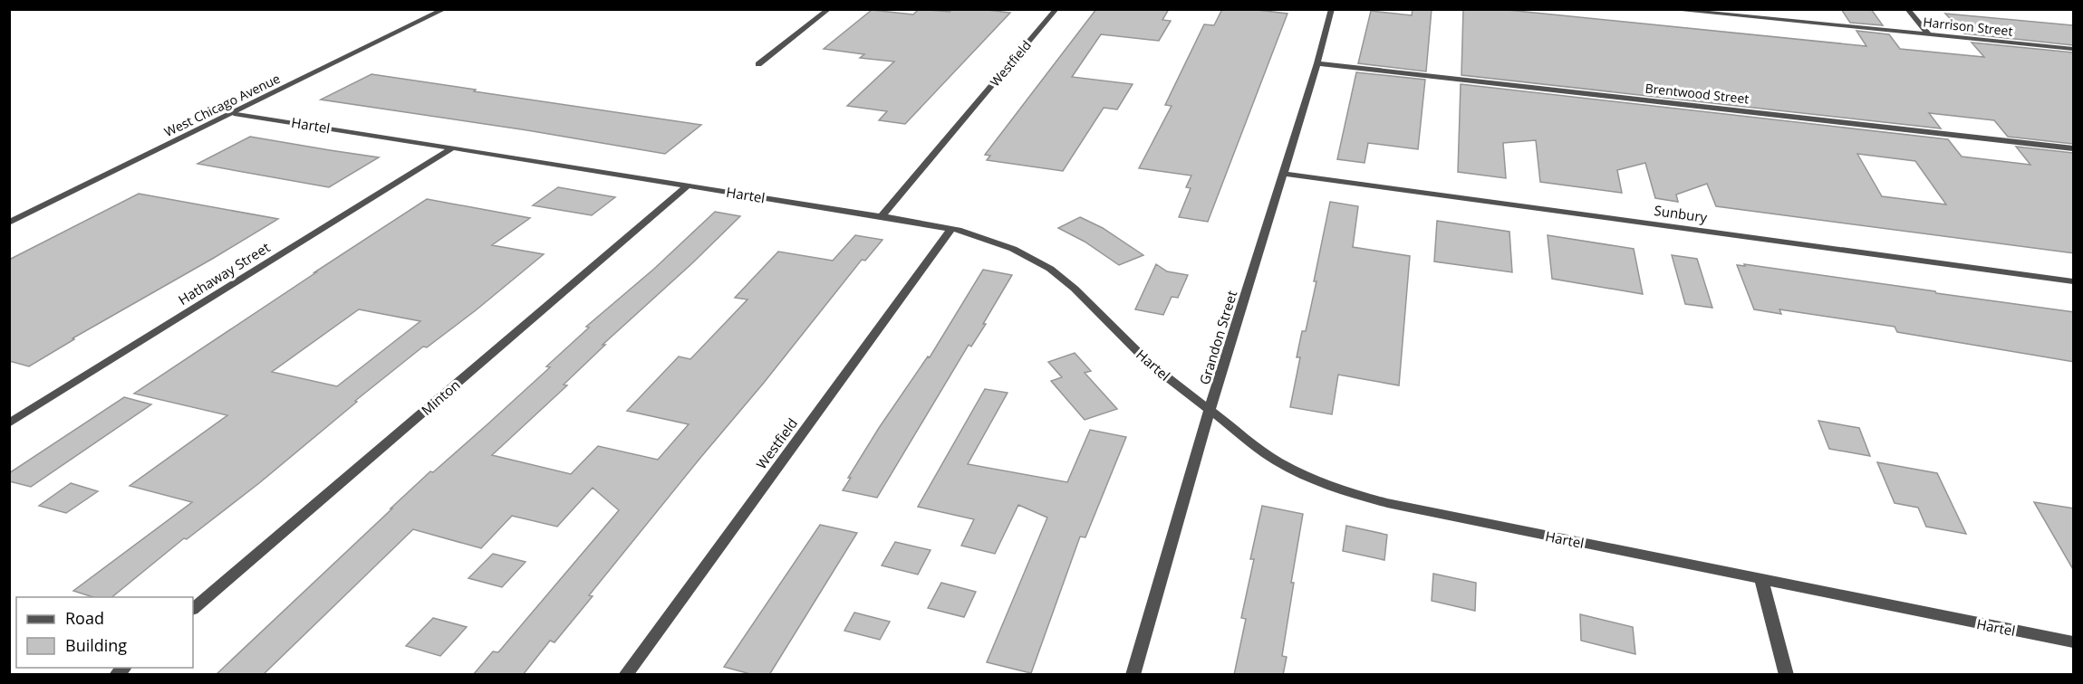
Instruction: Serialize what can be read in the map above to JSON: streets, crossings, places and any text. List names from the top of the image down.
{
  "streets": {
    "street": [
      "Harrison Street",
      "Westfield",
      "Brentwood Street",
      "West Chicago Avenue",
      "Hartel",
      "Sunbury",
      "Hathaway Street",
      "Grandon Street",
      "Minton"
    ]
  },
  "crossings": [
    ["Westfield", "Hartel"],
    ["Brentwood Street", "Grandon Street"],
    ["West Chicago Avenue", "Hartel"],
    ["Hartel", "Hathaway Street"],
    ["Hartel", "Grandon Street"],
    ["Hartel", "Minton"],
    ["Sunbury", "Grandon Street"]
  ],
  "legend": ["Road", "Building"]
}
